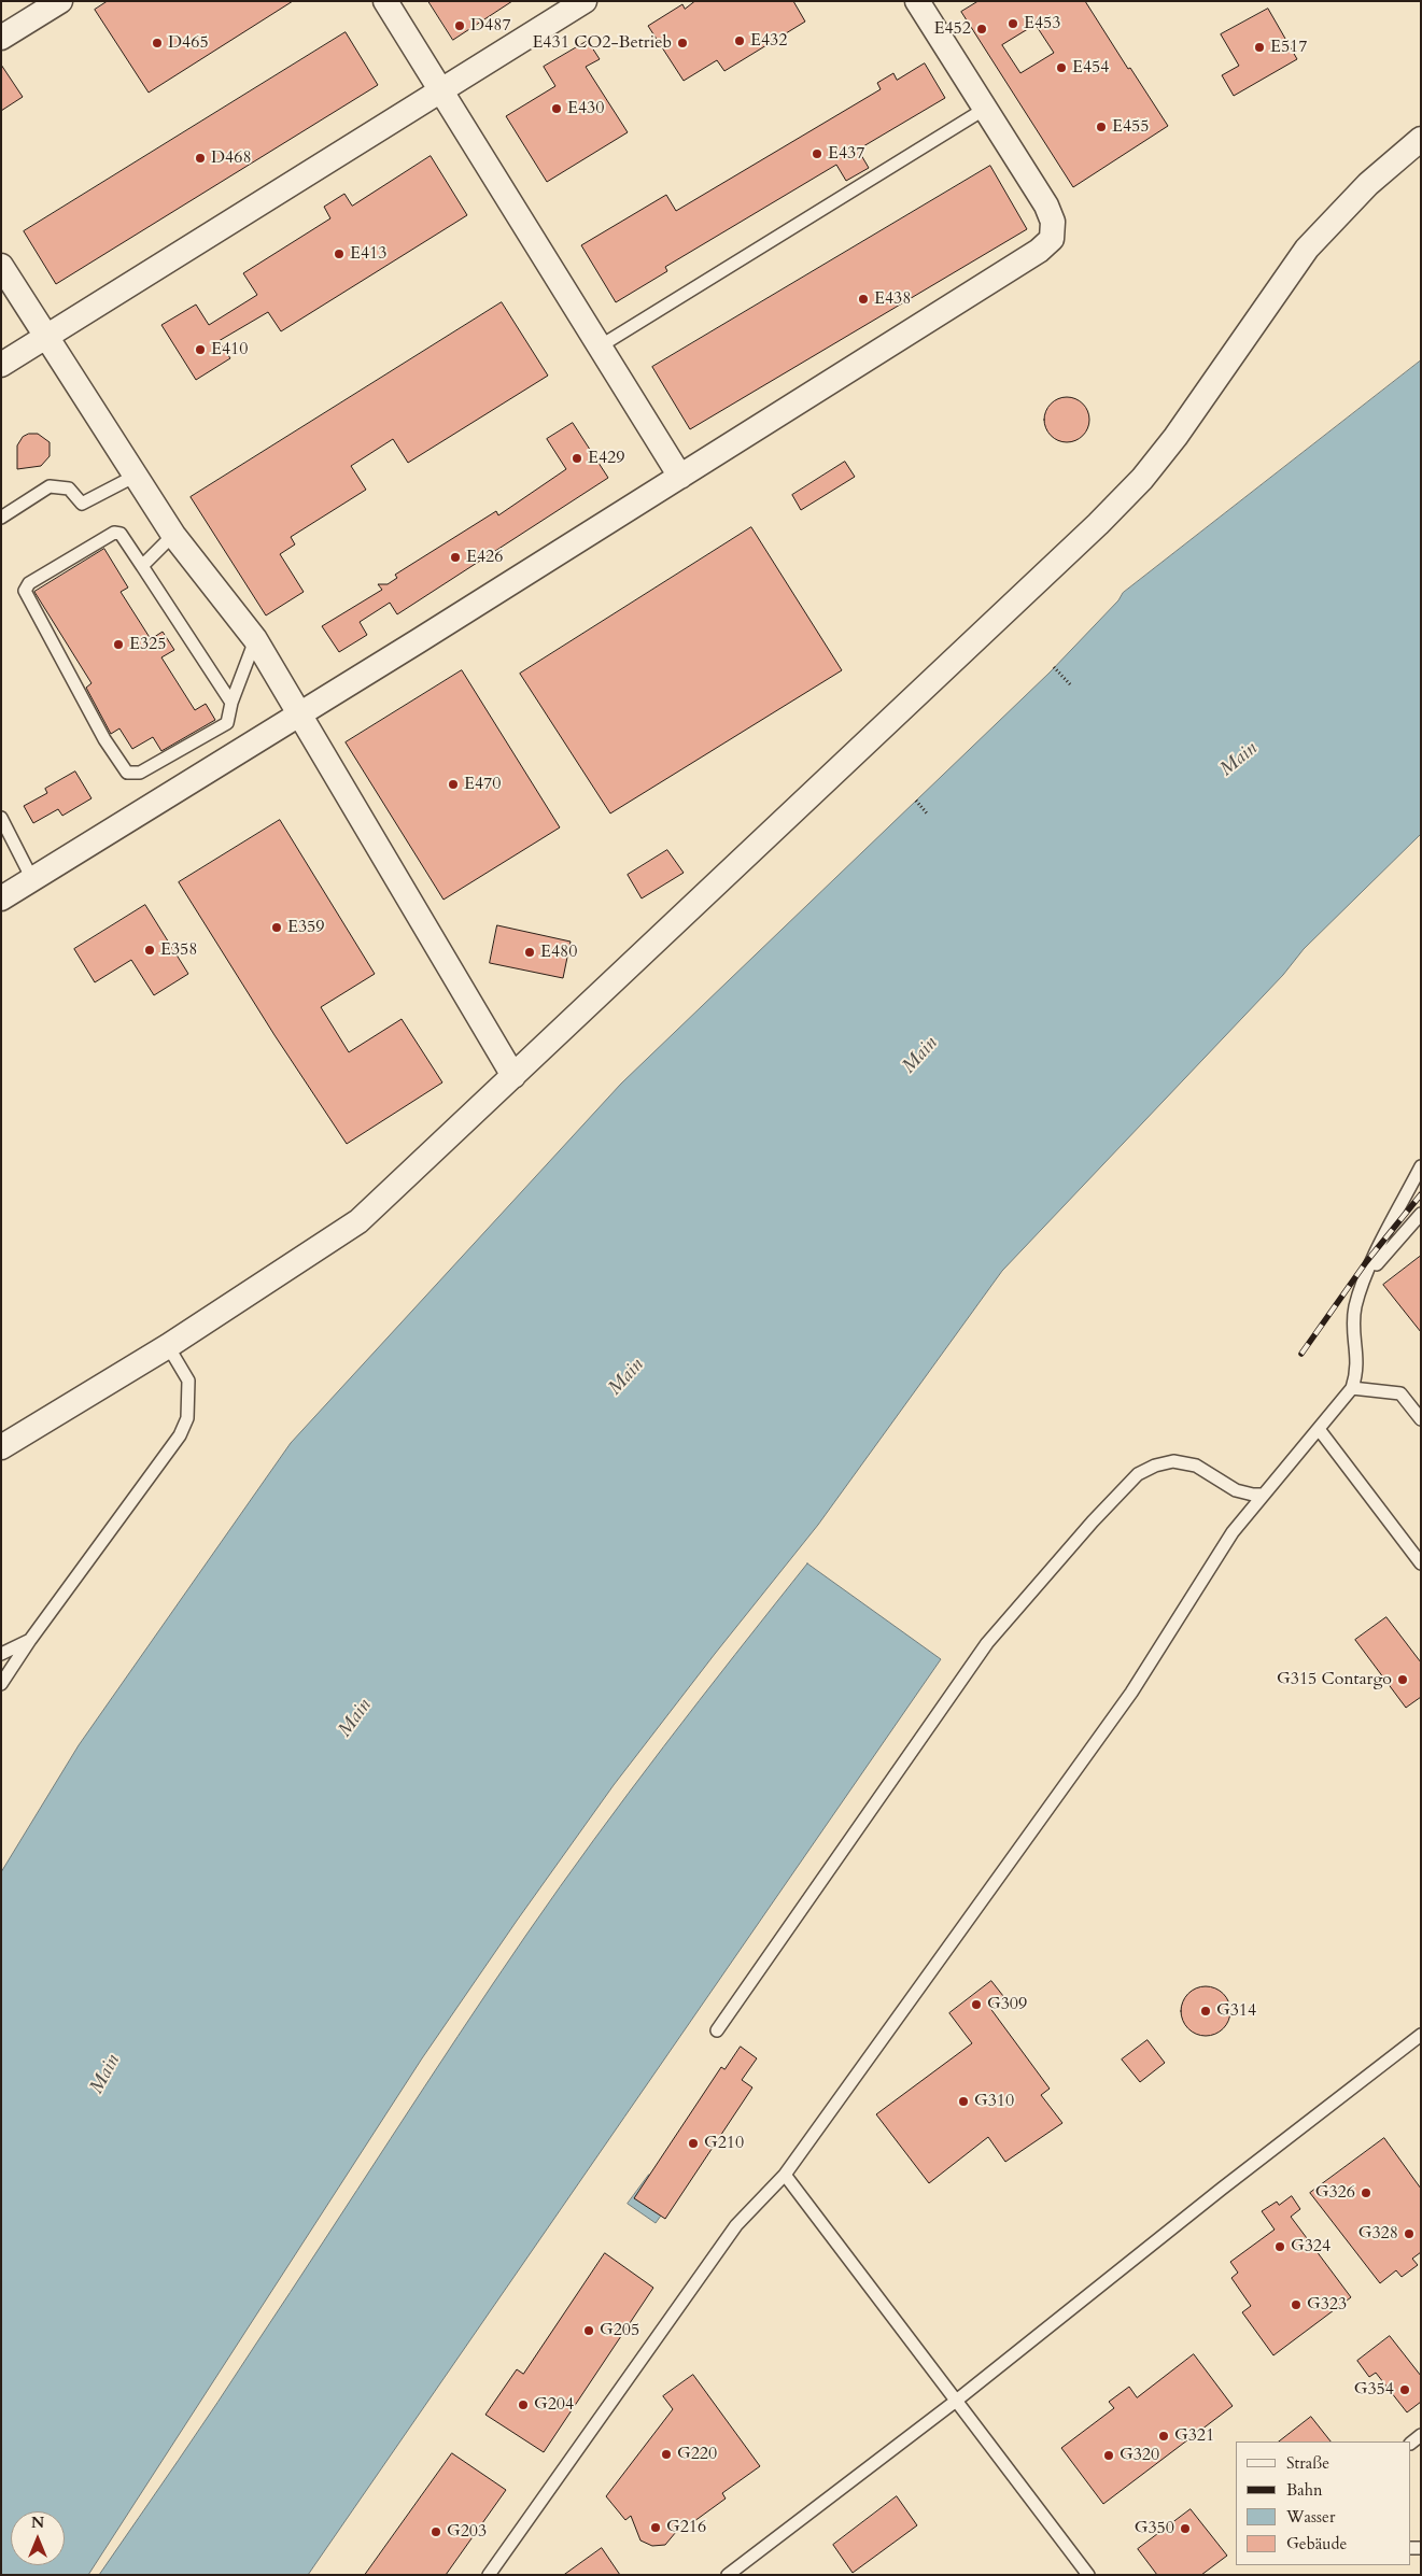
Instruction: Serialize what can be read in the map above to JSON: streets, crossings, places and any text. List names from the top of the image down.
{
  "water": ["Main"],
  "places": [
    "E453",
    "D487",
    "E452",
    "E432",
    "D465",
    "E431 CO2-Betrieb",
    "E517",
    "E454",
    "E430",
    "E455",
    "E437",
    "D468",
    "E413",
    "E438",
    "E410",
    "E429",
    "E426",
    "E325",
    "E470",
    "E359",
    "E358",
    "E480",
    "G315 Contargo",
    "G309",
    "G314",
    "G310",
    "G210",
    "G326",
    "G328",
    "G324",
    "G323",
    "G205",
    "G354",
    "G204",
    "G321",
    "G220",
    "G320",
    "G216",
    "G350",
    "G203"
  ],
  "legend": [
    "Straße",
    "Bahn",
    "Wasser",
    "Gebäude"
  ],
  "north": "top"
}
